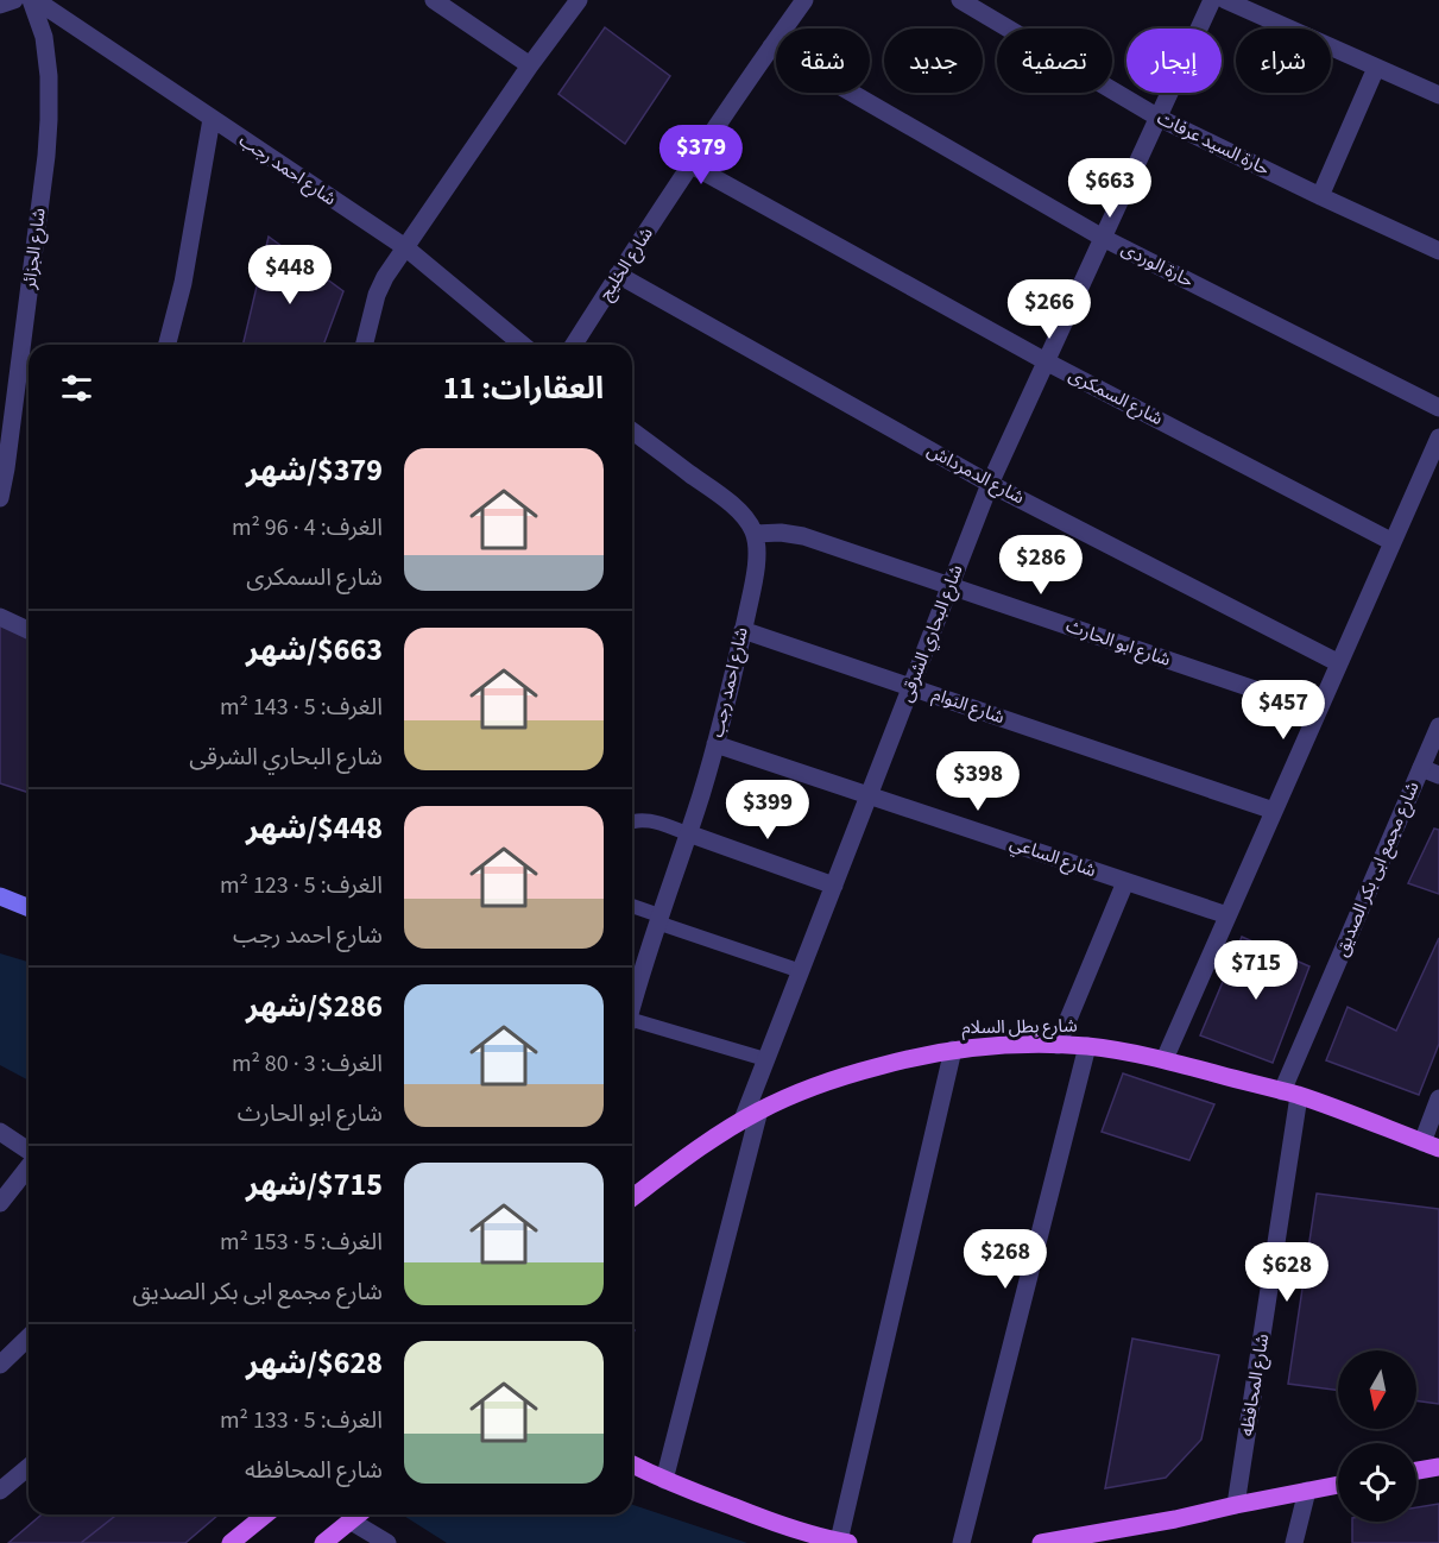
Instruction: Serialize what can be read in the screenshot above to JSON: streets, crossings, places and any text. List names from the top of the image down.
{
  "streets": {
    "main road": ["شارع بطل السلام"],
    "street": [
      "حارة السيد عرفات",
      "شارع احمد رجب",
      "شارع الجزائر",
      "شارع الخليج",
      "حارة الوردى",
      "شارع السمكرى",
      "شارع الدمرداش",
      "شارع البحاري الشرقى",
      "شارع ابو الحارث",
      "شارع النوام",
      "شارع الساعي",
      "شارع مجمع ابى بكر الصديق",
      "شارع المحافظه"
    ]
  },
  "crossings": [
    ["حارة السيد عرفات", "شارع البحاري الشرقى"],
    ["شارع احمد رجب", "شارع الجزائر"],
    ["شارع احمد رجب", "شارع ابو الحارث"],
    ["شارع احمد رجب", "شارع النوام"],
    ["شارع احمد رجب", "شارع الساعي"],
    ["شارع الخليج", "حارة الوردى"],
    ["شارع الخليج", "شارع السمكرى"],
    ["شارع الخليج", "شارع الدمرداش"],
    ["حارة الوردى", "شارع البحاري الشرقى"],
    ["شارع السمكرى", "شارع البحاري الشرقى"],
    ["شارع الدمرداش", "شارع البحاري الشرقى"],
    ["شارع البحاري الشرقى", "شارع ابو الحارث"],
    ["شارع البحاري الشرقى", "شارع النوام"],
    ["شارع البحاري الشرقى", "شارع الساعي"],
    ["شارع البحاري الشرقى", "شارع بطل السلام"],
    ["شارع مجمع ابى بكر الصديق", "شارع بطل السلام"],
    ["شارع مجمع ابى بكر الصديق", "شارع المحافظه"],
    ["شارع بطل السلام", "شارع المحافظه"]
  ],
  "north": "bottom",
  "page": {
    "chip": [
      "شراء",
      "إيجار",
      "تصفية",
      "جديد",
      "شقة"
    ],
    "price": [
      "$379",
      "$663",
      "$448",
      "$266",
      "$286",
      "$457",
      "$398",
      "$399",
      "$715",
      "$268",
      "$628"
    ],
    "heading": "العقارات: 11",
    "list": [
      {
        "name": "$379/شهر",
        "note": "الغرف: 4 · 96 m² · شارع السمكرى"
      },
      {
        "name": "$663/شهر",
        "note": "الغرف: 5 · 143 m² · شارع البحاري الشرقى"
      },
      {
        "name": "$448/شهر",
        "note": "الغرف: 5 · 123 m² · شارع احمد رجب"
      },
      {
        "name": "$286/شهر",
        "note": "الغرف: 3 · 80 m² · شارع ابو الحارث"
      },
      {
        "name": "$715/شهر",
        "note": "الغرف: 5 · 153 m² · شارع مجمع ابى بكر الصديق"
      },
      {
        "name": "$628/شهر",
        "note": "الغرف: 5 · 133 m² · شارع المحافظه"
      }
    ]
  }
}
